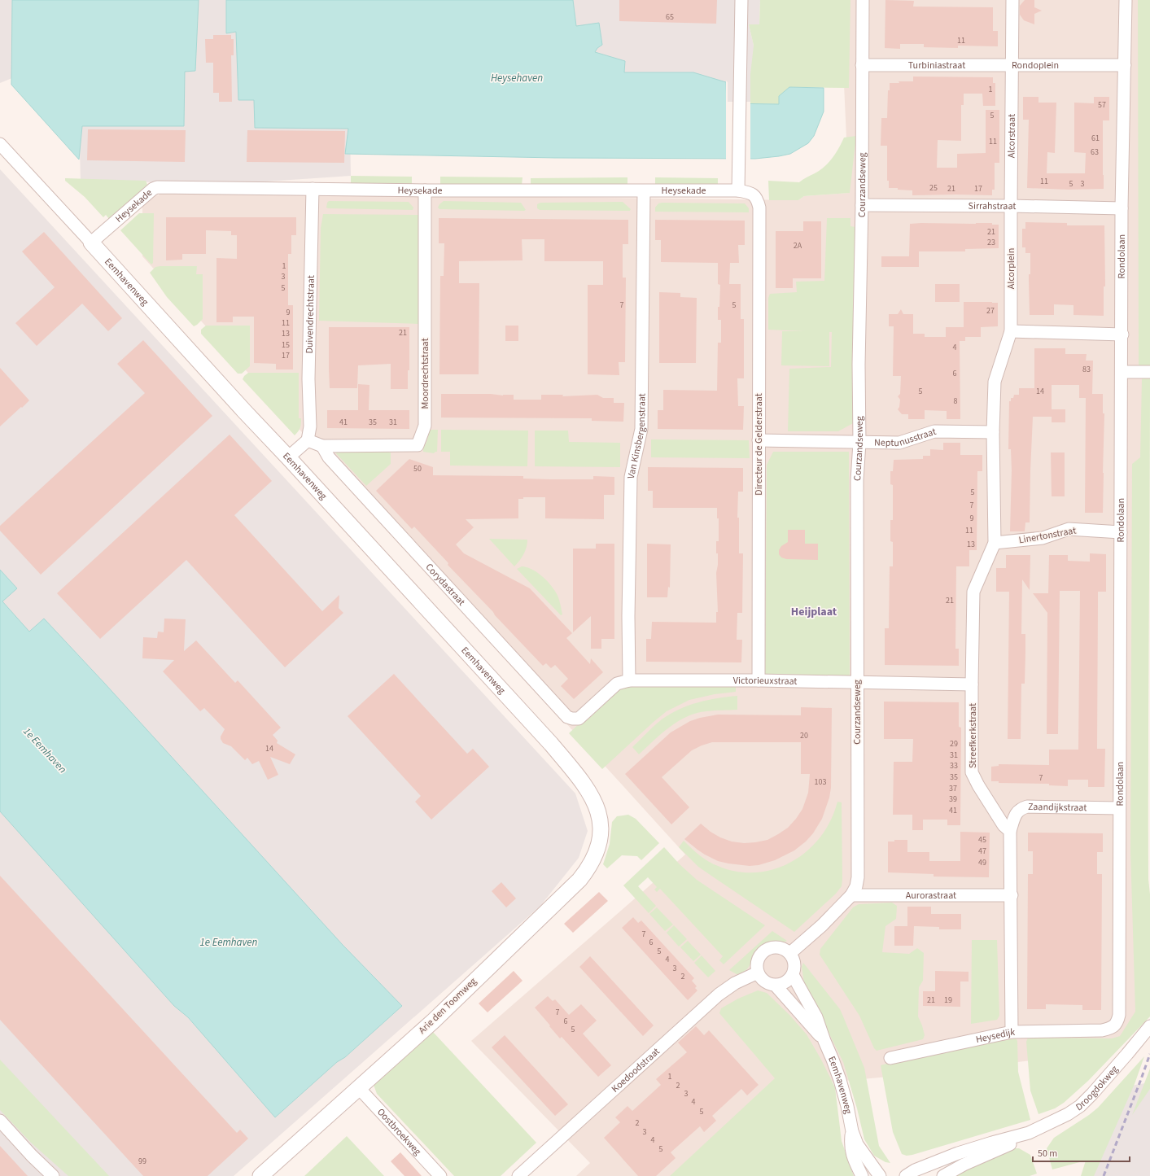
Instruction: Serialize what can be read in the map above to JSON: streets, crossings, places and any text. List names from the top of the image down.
{
  "streets": {
    "street": [
      "Rondoplein",
      "Turbiniastraat",
      "Alcorstraat",
      "Courzandseweg",
      "Heysekade",
      "Sirrahstraat",
      "Rondolaan",
      "Alcorplein",
      "Eemhavenweg",
      "Duivendrechtstraat",
      "Moordrechtstraat",
      "Van Kinsbergenstraat",
      "Neptunusstraat",
      "Directeur de Gelderstraat",
      "Linertonstraat",
      "Corydastraat",
      "Victorieuxstraat",
      "Streefkerkstraat",
      "Zaandijkstraat",
      "Aurorastraat",
      "Arie den Toomweg",
      "Heysedijk",
      "Koedoodstraat",
      "Droogdokweg",
      "Oostbroekweg"
    ]
  },
  "crossings": [
    ["Rondoplein", "Turbiniastraat"],
    ["Rondoplein", "Alcorstraat"],
    ["Rondoplein", "Rondolaan"],
    ["Turbiniastraat", "Alcorstraat"],
    ["Turbiniastraat", "Courzandseweg"],
    ["Alcorstraat", "Sirrahstraat"],
    ["Alcorstraat", "Alcorplein"],
    ["Courzandseweg", "Sirrahstraat"],
    ["Courzandseweg", "Neptunusstraat"],
    ["Courzandseweg", "Victorieuxstraat"],
    ["Courzandseweg", "Aurorastraat"],
    ["Heysekade", "Eemhavenweg"],
    ["Heysekade", "Duivendrechtstraat"],
    ["Heysekade", "Moordrechtstraat"],
    ["Heysekade", "Van Kinsbergenstraat"],
    ["Heysekade", "Directeur de Gelderstraat"],
    ["Sirrahstraat", "Rondolaan"],
    ["Sirrahstraat", "Alcorplein"],
    ["Rondolaan", "Linertonstraat"],
    ["Rondolaan", "Zaandijkstraat"],
    ["Rondolaan", "Heysedijk"],
    ["Alcorplein", "Neptunusstraat"],
    ["Alcorplein", "Streefkerkstraat"],
    ["Eemhavenweg", "Arie den Toomweg"],
    ["Eemhavenweg", "Koedoodstraat"],
    ["Duivendrechtstraat", "Moordrechtstraat"],
    ["Moordrechtstraat", "Corydastraat"],
    ["Van Kinsbergenstraat", "Victorieuxstraat"],
    ["Neptunusstraat", "Directeur de Gelderstraat"],
    ["Neptunusstraat", "Streefkerkstraat"],
    ["Directeur de Gelderstraat", "Victorieuxstraat"],
    ["Linertonstraat", "Streefkerkstraat"],
    ["Corydastraat", "Victorieuxstraat"],
    ["Victorieuxstraat", "Streefkerkstraat"],
    ["Streefkerkstraat", "Zaandijkstraat"],
    ["Arie den Toomweg", "Oostbroekweg"]
  ],
  "districts": ["Heijplaat"],
  "water": ["Heysehaven", "1e Eemhaven"],
  "house_numbers": [
    "65",
    "11",
    "1",
    "57",
    "5",
    "61",
    "11",
    "63",
    "11",
    "5",
    "3",
    "25",
    "21",
    "17",
    "21",
    "23",
    "2A",
    "1",
    "3",
    "5",
    "7",
    "5",
    "27",
    "9",
    "11",
    "21",
    "13",
    "15",
    "4",
    "17",
    "83",
    "6",
    "5",
    "14",
    "8",
    "41",
    "35",
    "31",
    "50",
    "5",
    "7",
    "9",
    "11",
    "13",
    "21",
    "20",
    "29",
    "14",
    "31",
    "33",
    "35",
    "7",
    "103",
    "37",
    "39",
    "41",
    "45",
    "47",
    "49",
    "7",
    "6",
    "5",
    "4",
    "3",
    "2",
    "21",
    "19",
    "7",
    "6",
    "5",
    "1",
    "2",
    "3",
    "4",
    "5",
    "2",
    "3",
    "4",
    "5",
    "99"
  ],
  "scale_bar": "50 m"
}
